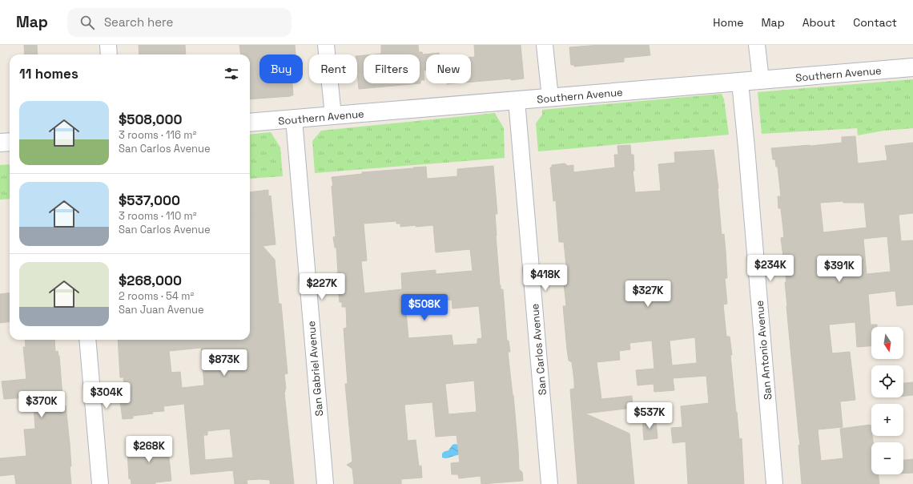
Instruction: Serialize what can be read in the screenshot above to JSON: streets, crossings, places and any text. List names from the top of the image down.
{
  "streets": {
    "street": [
      "Southern Avenue",
      "San Carlos Avenue",
      "San Antonio Avenue",
      "San Gabriel Avenue"
    ]
  },
  "crossings": [
    ["Southern Avenue", "San Carlos Avenue"],
    ["Southern Avenue", "San Antonio Avenue"],
    ["Southern Avenue", "San Gabriel Avenue"]
  ],
  "north": "bottom",
  "page": {
    "header": "Map",
    "search": "Search here",
    "nav": [
      "Home",
      "Map",
      "About",
      "Contact"
    ],
    "chip": [
      "Buy",
      "Rent",
      "Filters",
      "New"
    ],
    "heading": "11 homes",
    "list": [
      {
        "name": "$508,000",
        "note": "3 rooms · 116 m² · San Carlos Avenue"
      },
      {
        "name": "$537,000",
        "note": "3 rooms · 110 m² · San Carlos Avenue"
      },
      {
        "name": "$268,000",
        "note": "2 rooms · 54 m² · San Juan Avenue"
      }
    ],
    "price": [
      "$234K",
      "$391K",
      "$418K",
      "$227K",
      "$327K",
      "$508K",
      "$873K",
      "$304K",
      "$370K",
      "$537K",
      "$268K"
    ],
    "map_buttons": ["+", "−"]
  }
}
